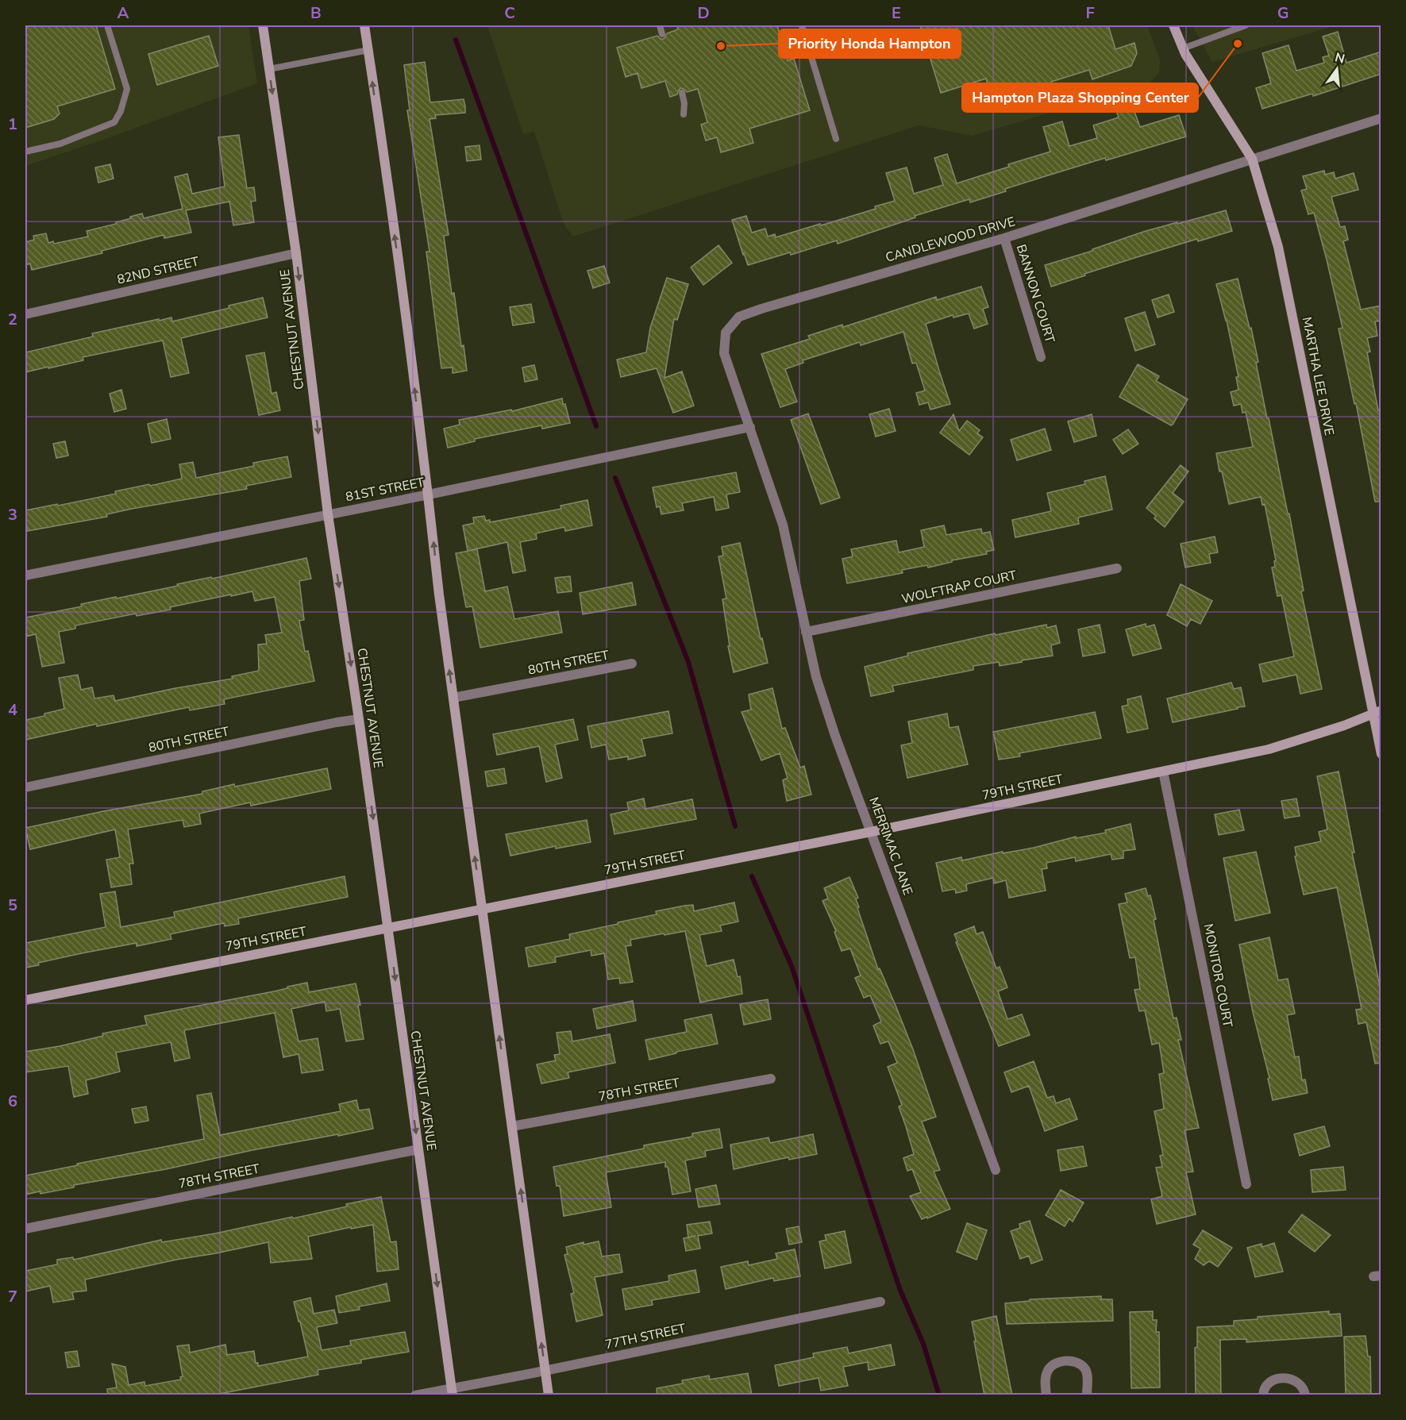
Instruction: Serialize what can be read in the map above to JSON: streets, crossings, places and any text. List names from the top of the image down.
{
  "streets": {
    "street": [
      "CANDLEWOOD DRIVE",
      "82ND STREET",
      "BANNON COURT",
      "CHESTNUT AVENUE",
      "MARTHA LEE DRIVE",
      "81ST STREET",
      "WOLFTRAP COURT",
      "80TH STREET",
      "79TH STREET",
      "MERRIMAC LANE",
      "MONITOR COURT",
      "78TH STREET",
      "77TH STREET"
    ]
  },
  "crossings": [
    ["CANDLEWOOD DRIVE", "BANNON COURT"],
    ["CANDLEWOOD DRIVE", "MARTHA LEE DRIVE"],
    ["CANDLEWOOD DRIVE", "81ST STREET"],
    ["CANDLEWOOD DRIVE", "MERRIMAC LANE"],
    ["82ND STREET", "CHESTNUT AVENUE"],
    ["CHESTNUT AVENUE", "81ST STREET"],
    ["CHESTNUT AVENUE", "80TH STREET"],
    ["CHESTNUT AVENUE", "79TH STREET"],
    ["CHESTNUT AVENUE", "78TH STREET"],
    ["CHESTNUT AVENUE", "77TH STREET"],
    ["MARTHA LEE DRIVE", "79TH STREET"],
    ["WOLFTRAP COURT", "MERRIMAC LANE"],
    ["79TH STREET", "MERRIMAC LANE"],
    ["79TH STREET", "MONITOR COURT"]
  ],
  "one_way": ["CHESTNUT AVENUE"],
  "places": ["Hampton Plaza Shopping Center", "Priority Honda Hampton"],
  "north": "top",
  "grid": {
    "columns": [
      "A",
      "B",
      "C",
      "D",
      "E",
      "F",
      "G"
    ],
    "rows": [
      "1",
      "2",
      "3",
      "4",
      "5",
      "6",
      "7"
    ]
  }
}
